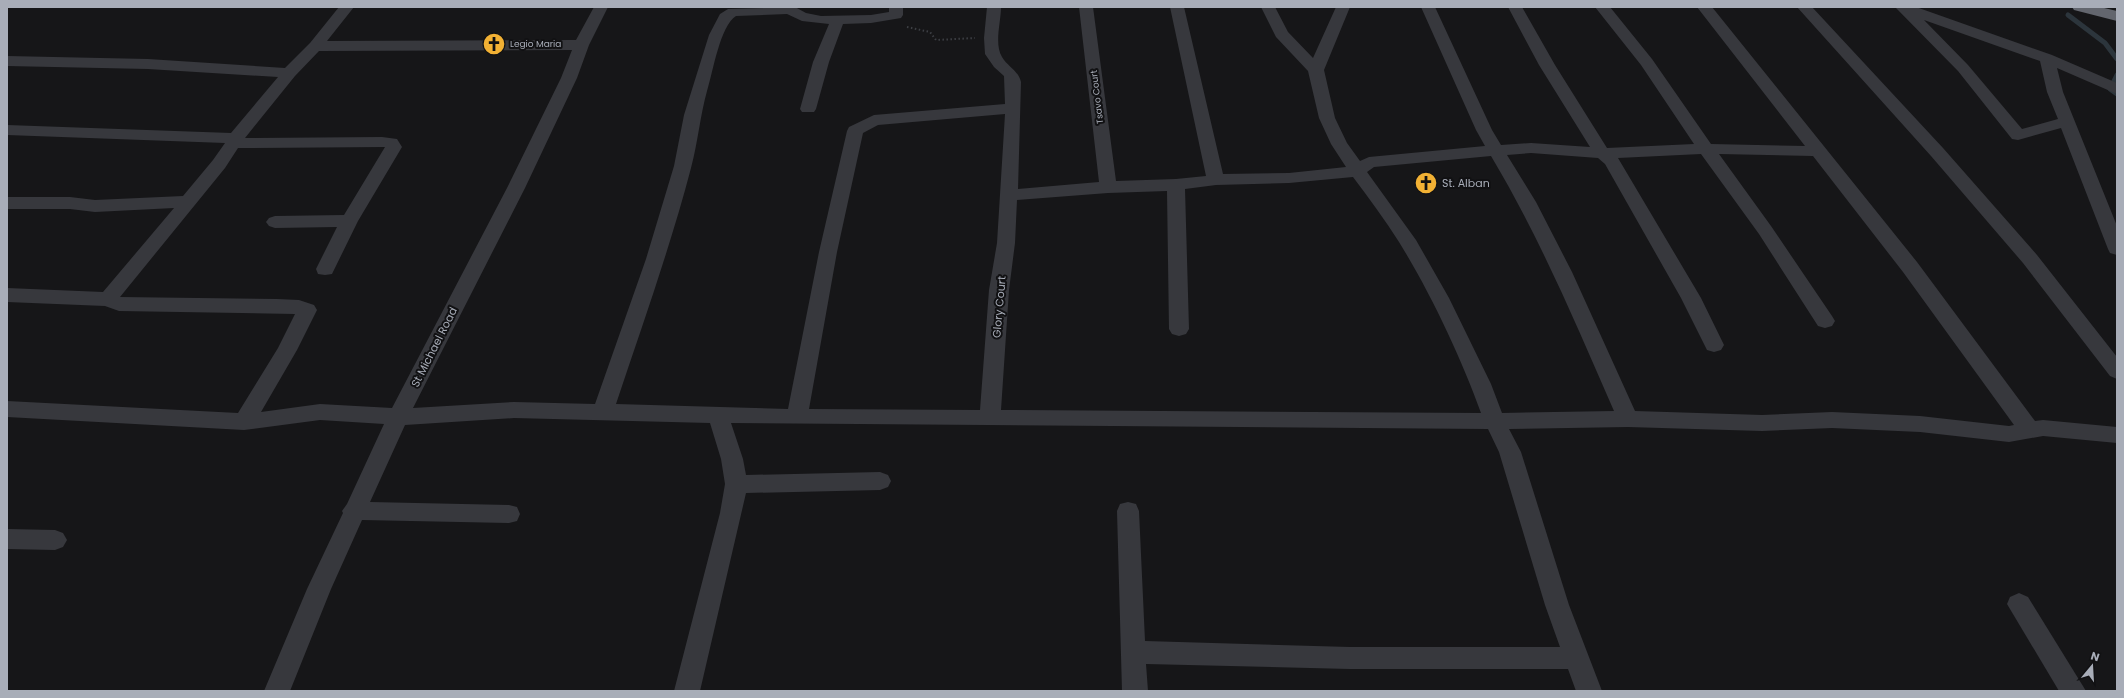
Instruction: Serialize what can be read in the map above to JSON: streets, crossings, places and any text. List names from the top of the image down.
{
  "streets": {
    "street": ["Tsavo Court", "Glory Court", "St Michael Road"]
  },
  "places": {
    "church": ["Legio Maria", "St. Alban"]
  },
  "north": "top"
}
